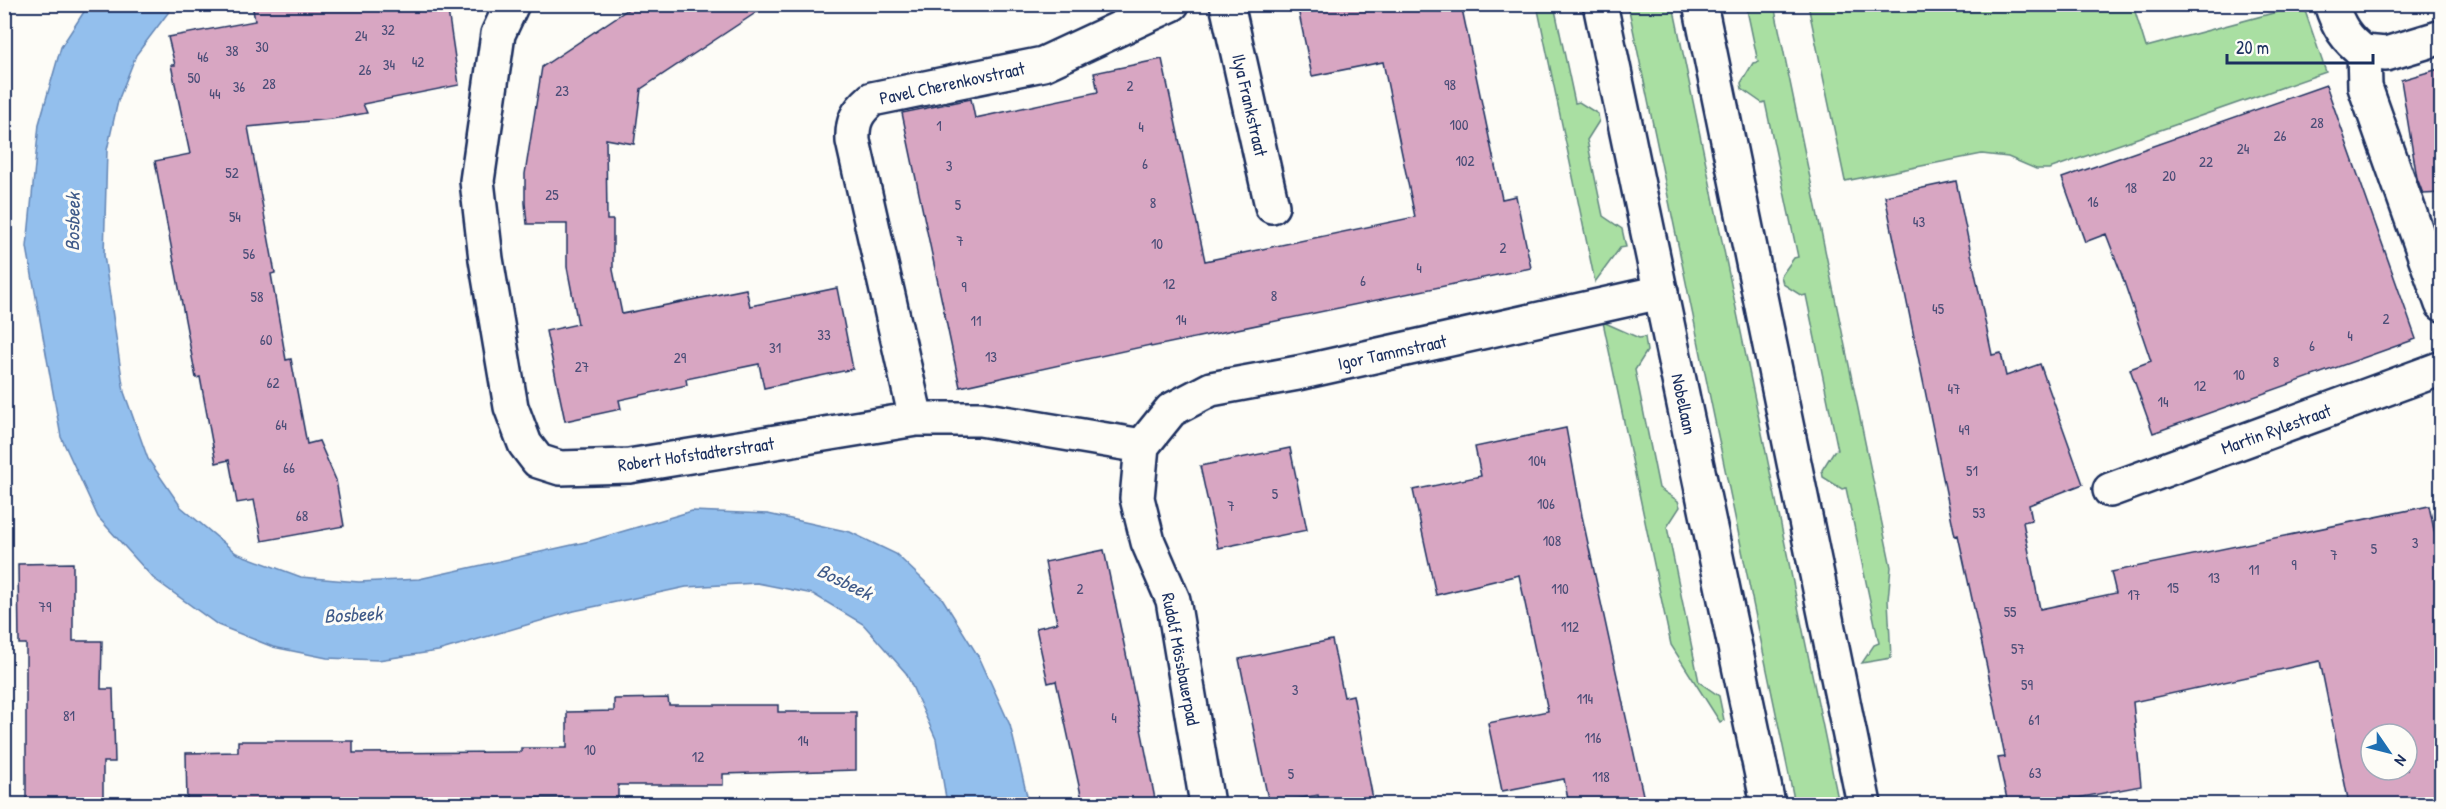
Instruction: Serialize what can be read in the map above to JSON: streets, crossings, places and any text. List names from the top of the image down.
{
  "streets": {
    "street": [
      "Pavel Cherenkovstraat",
      "Ilya Frankstraat",
      "Igor Tammstraat",
      "Nobellaan",
      "Martin Rylestraat",
      "Robert Hofstadterstraat",
      "Rudolf Mössbauerpad"
    ]
  },
  "crossings": [
    ["Pavel Cherenkovstraat", "Robert Hofstadterstraat"],
    ["Igor Tammstraat", "Nobellaan"],
    ["Igor Tammstraat", "Robert Hofstadterstraat"],
    ["Igor Tammstraat", "Rudolf Mössbauerpad"],
    ["Robert Hofstadterstraat", "Rudolf Mössbauerpad"]
  ],
  "water": ["Bosbeek"],
  "house_numbers": [
    "32",
    "24",
    "30",
    "38",
    "46",
    "42",
    "34",
    "26",
    "50",
    "28",
    "98",
    "2",
    "36",
    "23",
    "44",
    "28",
    "100",
    "1",
    "4",
    "26",
    "24",
    "102",
    "22",
    "6",
    "3",
    "52",
    "20",
    "18",
    "25",
    "16",
    "8",
    "5",
    "54",
    "43",
    "7",
    "10",
    "2",
    "56",
    "4",
    "6",
    "12",
    "9",
    "8",
    "58",
    "45",
    "2",
    "14",
    "11",
    "33",
    "4",
    "60",
    "6",
    "31",
    "13",
    "29",
    "8",
    "27",
    "10",
    "62",
    "12",
    "47",
    "14",
    "64",
    "49",
    "104",
    "66",
    "51",
    "5",
    "106",
    "7",
    "53",
    "68",
    "108",
    "3",
    "5",
    "7",
    "9",
    "11",
    "13",
    "15",
    "2",
    "110",
    "17",
    "79",
    "55",
    "112",
    "57",
    "59",
    "3",
    "114",
    "81",
    "4",
    "61",
    "116",
    "14",
    "10",
    "12",
    "63",
    "5",
    "118"
  ],
  "scale_bar": "20 m",
  "north": "bottom right"
}
